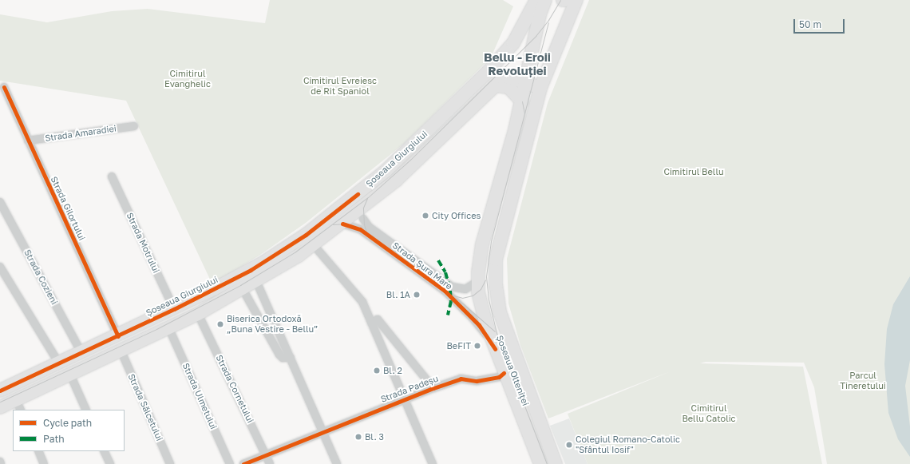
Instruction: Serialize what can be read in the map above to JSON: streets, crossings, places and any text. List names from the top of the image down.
{
  "streets": {
    "main road": ["Șoseaua Giurgiului", "Șoseaua Olteniței"],
    "street": [
      "Strada Amaradiei",
      "Strada Gilortului",
      "Strada Motrului",
      "Strada Șura Mare",
      "Strada Cozieni",
      "Strada Cornetului",
      "Strada Padeșu",
      "Strada Ulmetului",
      "Strada Sălcetului"
    ]
  },
  "crossings": [
    ["Strada Amaradiei", "Strada Gilortului"],
    ["Șoseaua Giurgiului", "Strada Gilortului"],
    ["Șoseaua Giurgiului", "Strada Motrului"],
    ["Șoseaua Giurgiului", "Strada Șura Mare"],
    ["Șoseaua Giurgiului", "Strada Cozieni"],
    ["Șoseaua Giurgiului", "Șoseaua Olteniței"],
    ["Șoseaua Giurgiului", "Strada Cornetului"],
    ["Șoseaua Giurgiului", "Strada Padeșu"],
    ["Șoseaua Giurgiului", "Strada Ulmetului"],
    ["Șoseaua Giurgiului", "Strada Sălcetului"],
    ["Strada Șura Mare", "Șoseaua Olteniței"],
    ["Șoseaua Olteniței", "Strada Padeșu"],
    ["Strada Cornetului", "Strada Padeșu"]
  ],
  "districts": ["Bellu - Eroii Revoluției"],
  "parks": [
    "Cimitirul Evanghelic",
    "Cimitirul Evreiesc de Rit Spaniol",
    "Cimitirul Bellu",
    "Parcul Tineretului",
    "Cimitirul Bellu Catolic"
  ],
  "places": [
    "City Offices",
    "Bl. 1A",
    "Biserica Ortodoxă „Buna Vestire - Bellu”",
    "BeFIT",
    "Bl. 2",
    "Bl. 3",
    "Colegiul Romano-Catolic \"Sfântul Iosif\""
  ],
  "legend": ["Cycle path", "Path"],
  "scale_bar": "50 m"
}
